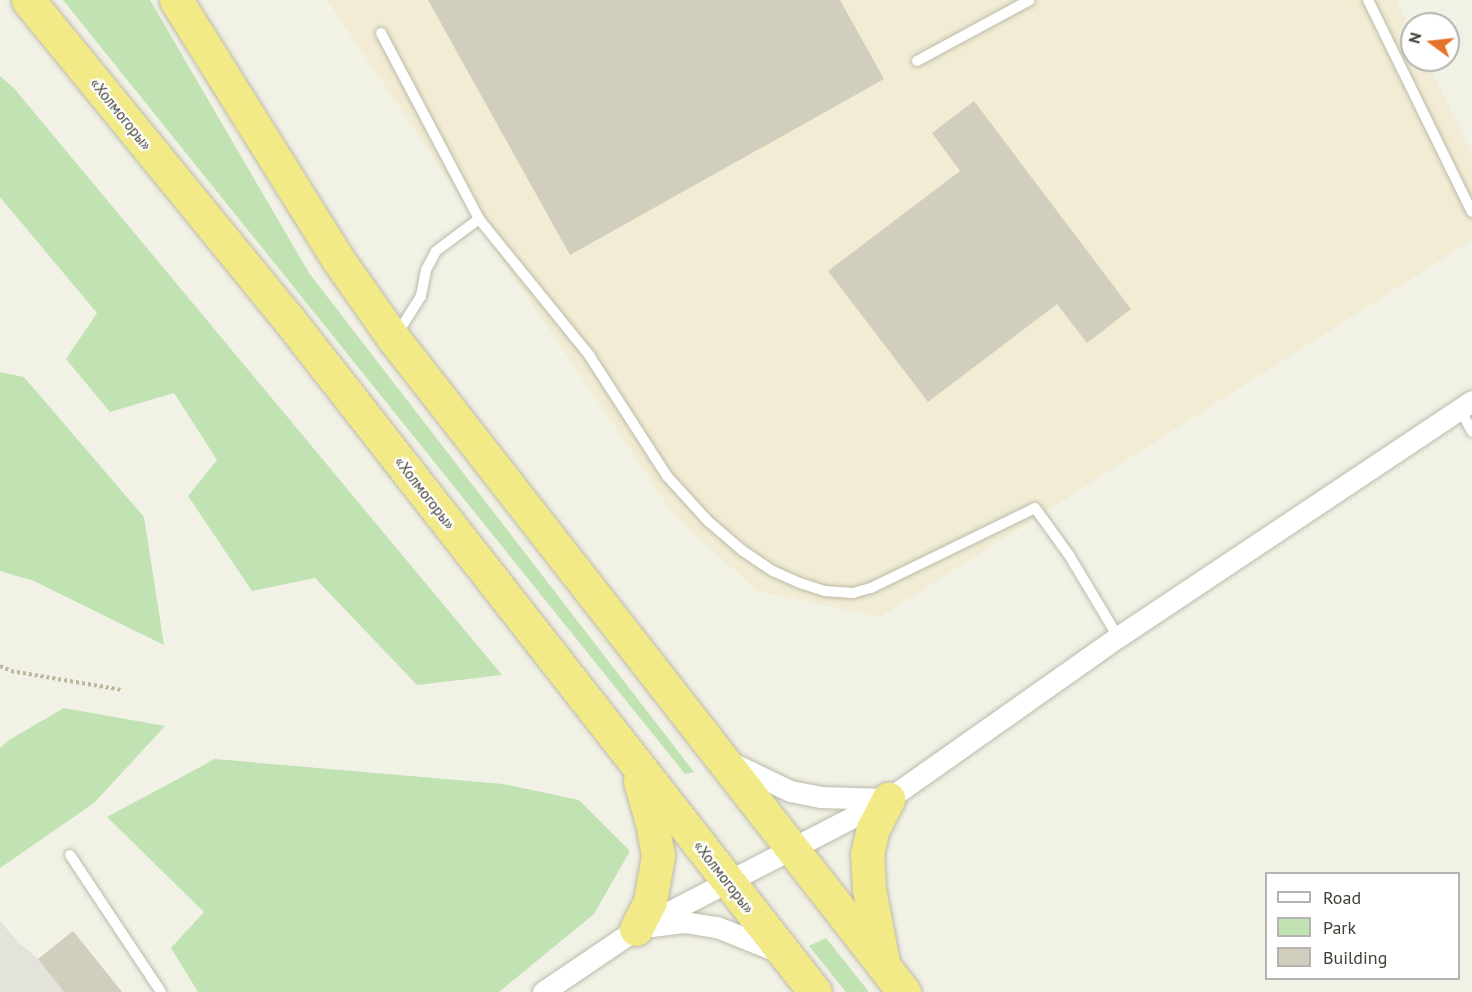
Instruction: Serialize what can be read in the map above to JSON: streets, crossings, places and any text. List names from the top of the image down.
{
  "streets": {
    "highway": ["«Холмогоры»"]
  },
  "legend": ["Road", "Park", "Building"],
  "north": "left"
}
